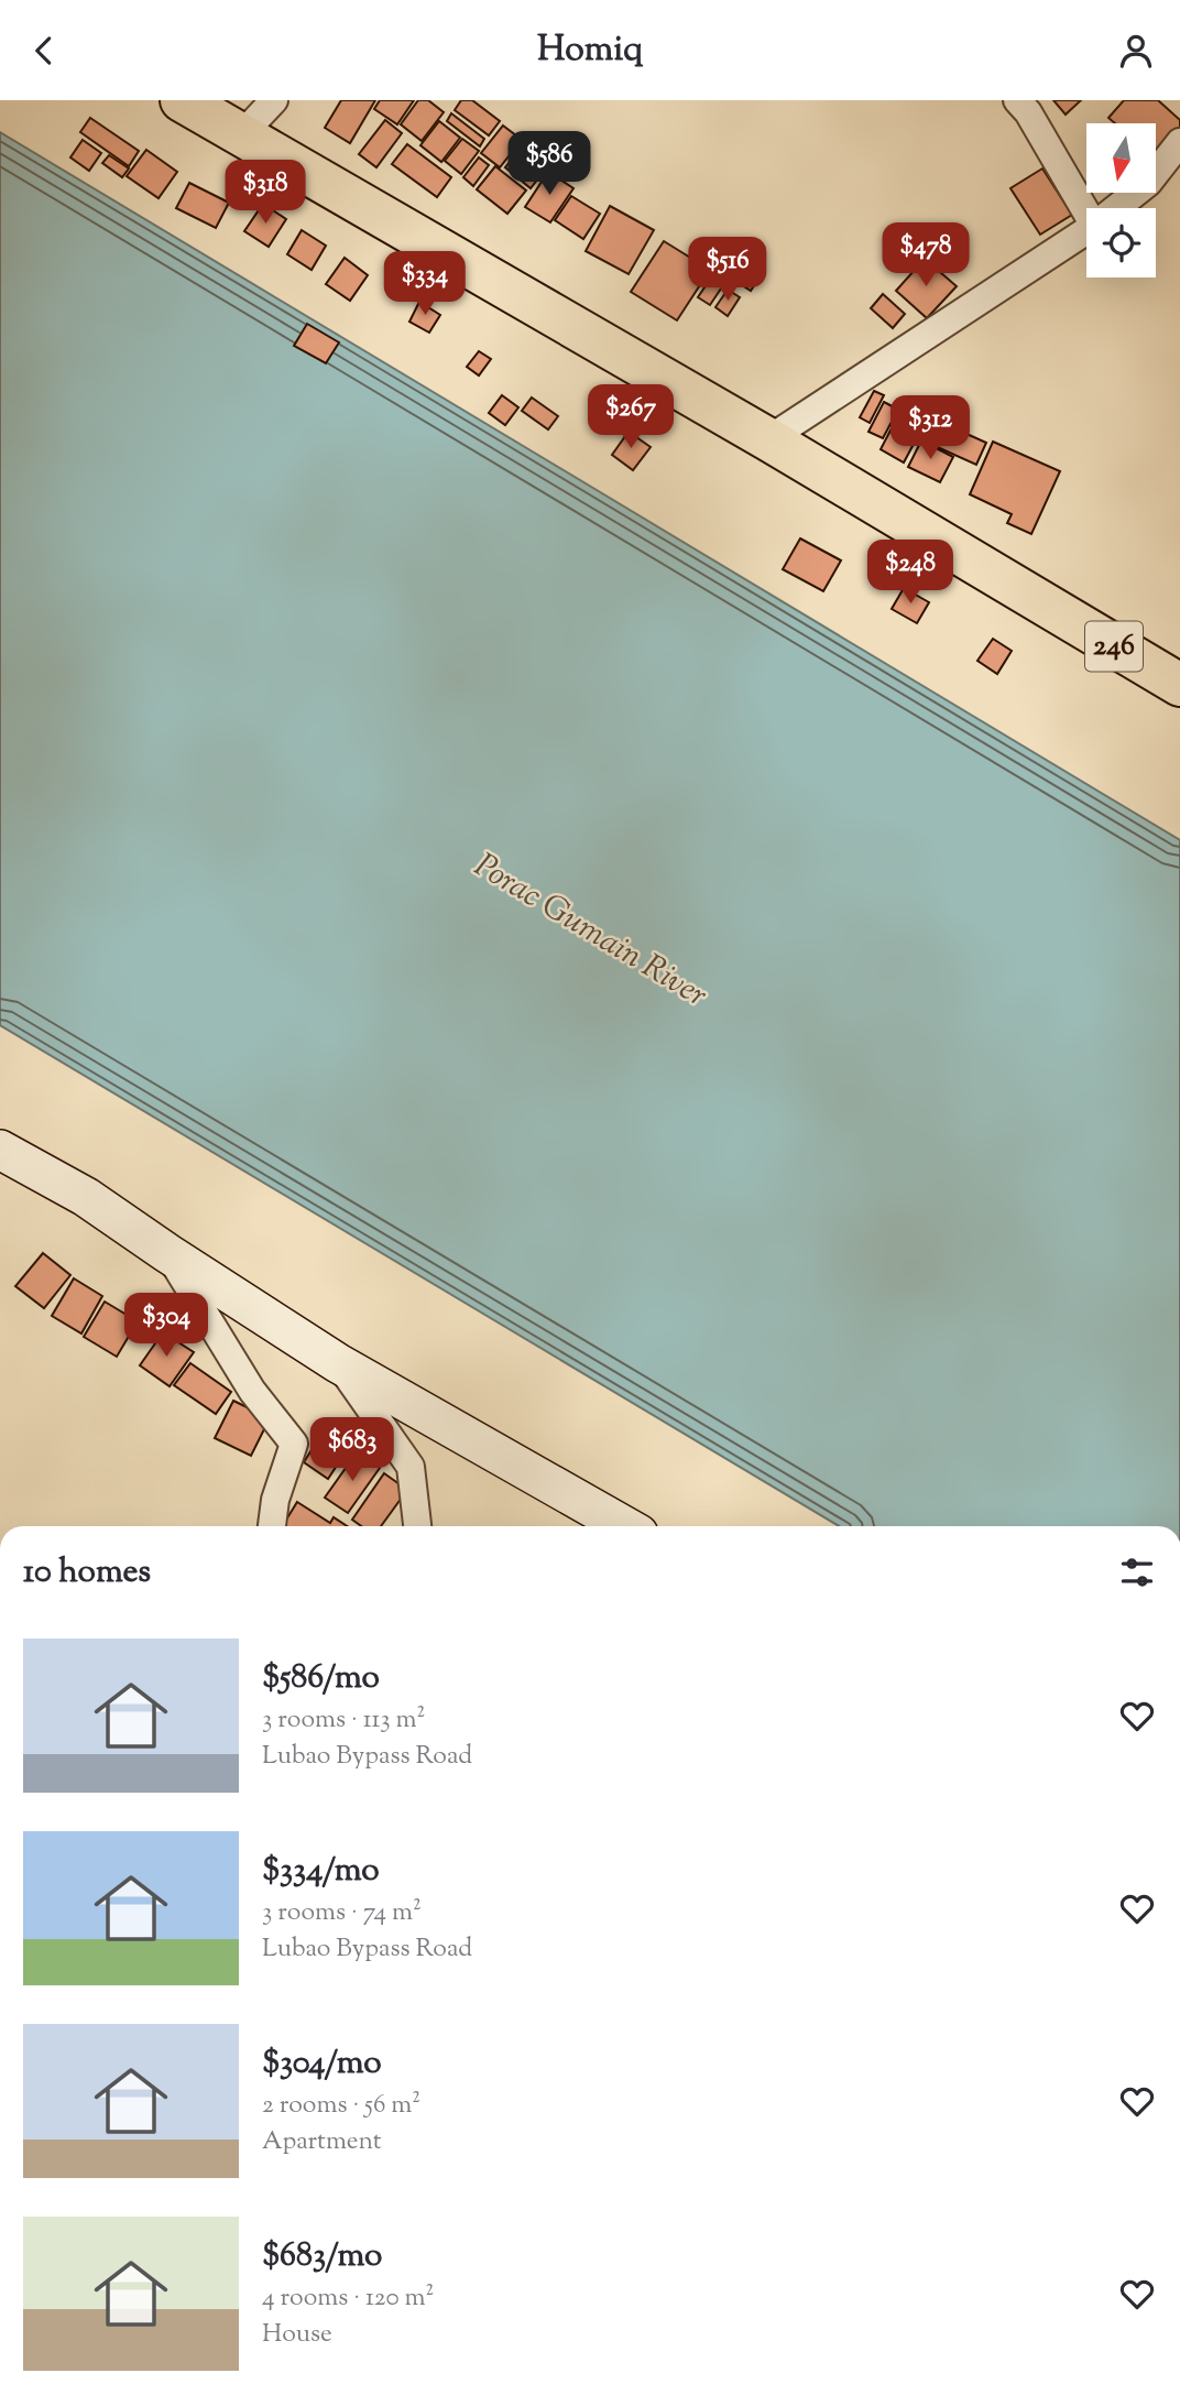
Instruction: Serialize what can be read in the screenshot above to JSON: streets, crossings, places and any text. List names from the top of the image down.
{
  "streets": {
    "highway": ["246"]
  },
  "water": ["Porac Gumain River"],
  "north": "bottom",
  "page": {
    "header": "Homiq",
    "price": [
      "$586",
      "$318",
      "$478",
      "$516",
      "$334",
      "$267",
      "$312",
      "$248",
      "$304",
      "$683"
    ],
    "heading": "10 homes",
    "list": [
      {
        "name": "$586/mo",
        "note": "3 rooms · 113 m² · Lubao Bypass Road"
      },
      {
        "name": "$334/mo",
        "note": "3 rooms · 74 m² · Lubao Bypass Road"
      },
      {
        "name": "$304/mo",
        "note": "2 rooms · 56 m² · Apartment"
      },
      {
        "name": "$683/mo",
        "note": "4 rooms · 120 m² · House"
      }
    ]
  }
}
